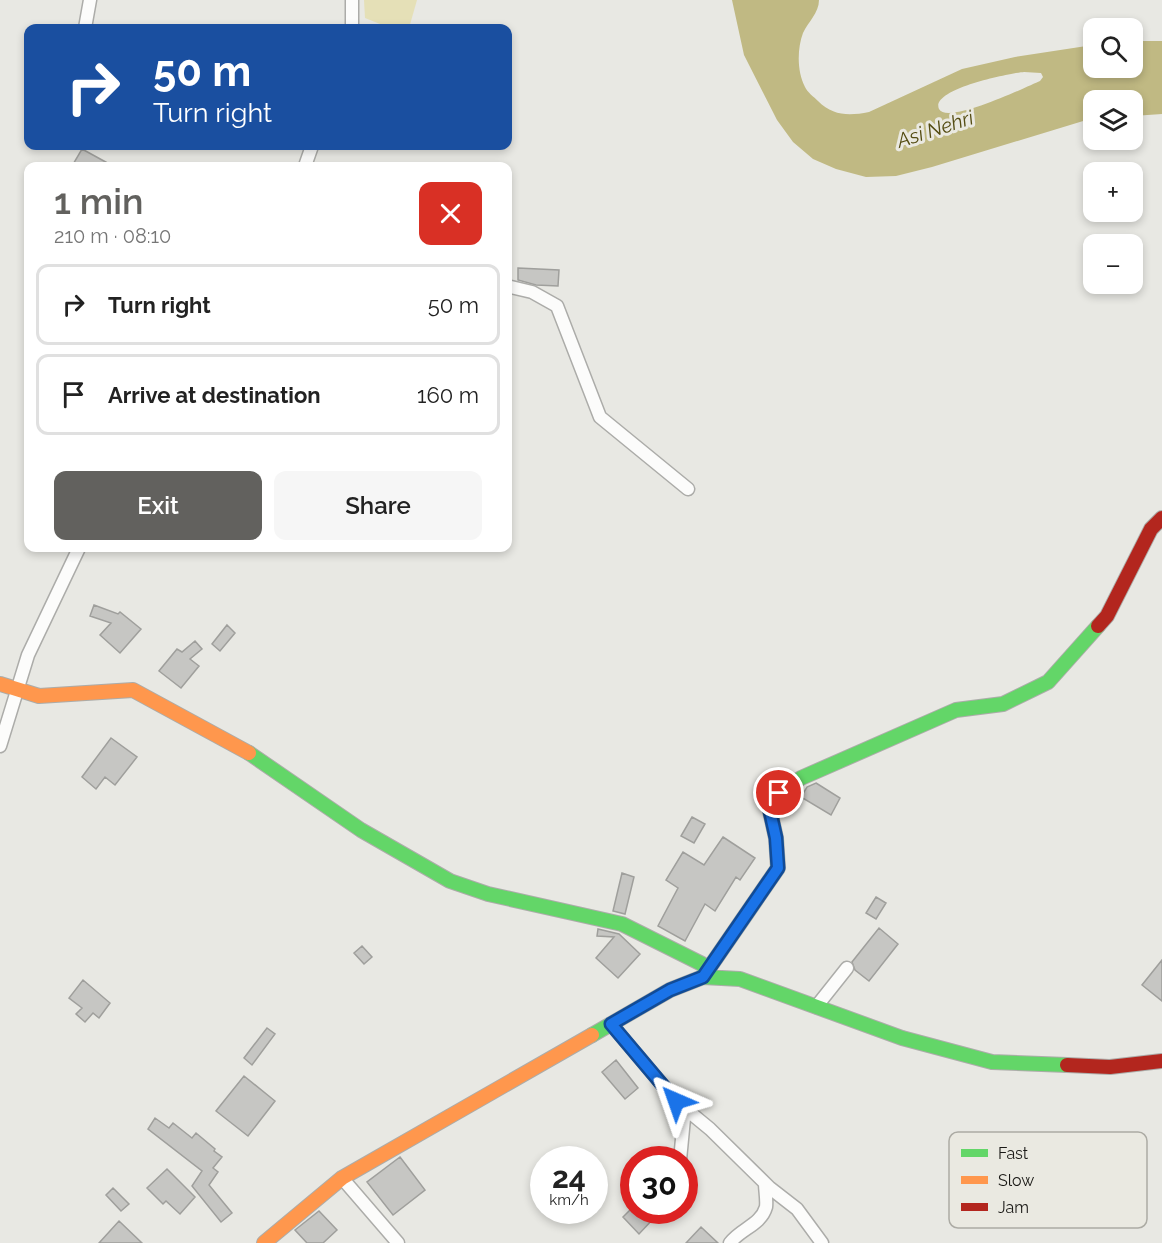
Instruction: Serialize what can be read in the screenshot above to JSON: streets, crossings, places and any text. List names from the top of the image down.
{
  "water": ["Asi Nehri"],
  "legend": ["Fast", "Slow", "Jam"],
  "page": {
    "map_buttons": ["+", "−"],
    "turn": ["50 m", "Turn right"],
    "heading": ["1 min", "210 m · 08:10"],
    "list": [
      {
        "name": "Turn right",
        "value": "50 m"
      },
      {
        "name": "Arrive at destination",
        "value": "160 m"
      }
    ],
    "buttons": ["Exit", "Share"],
    "speed": "24 km/h",
    "limit": "30"
  }
}
